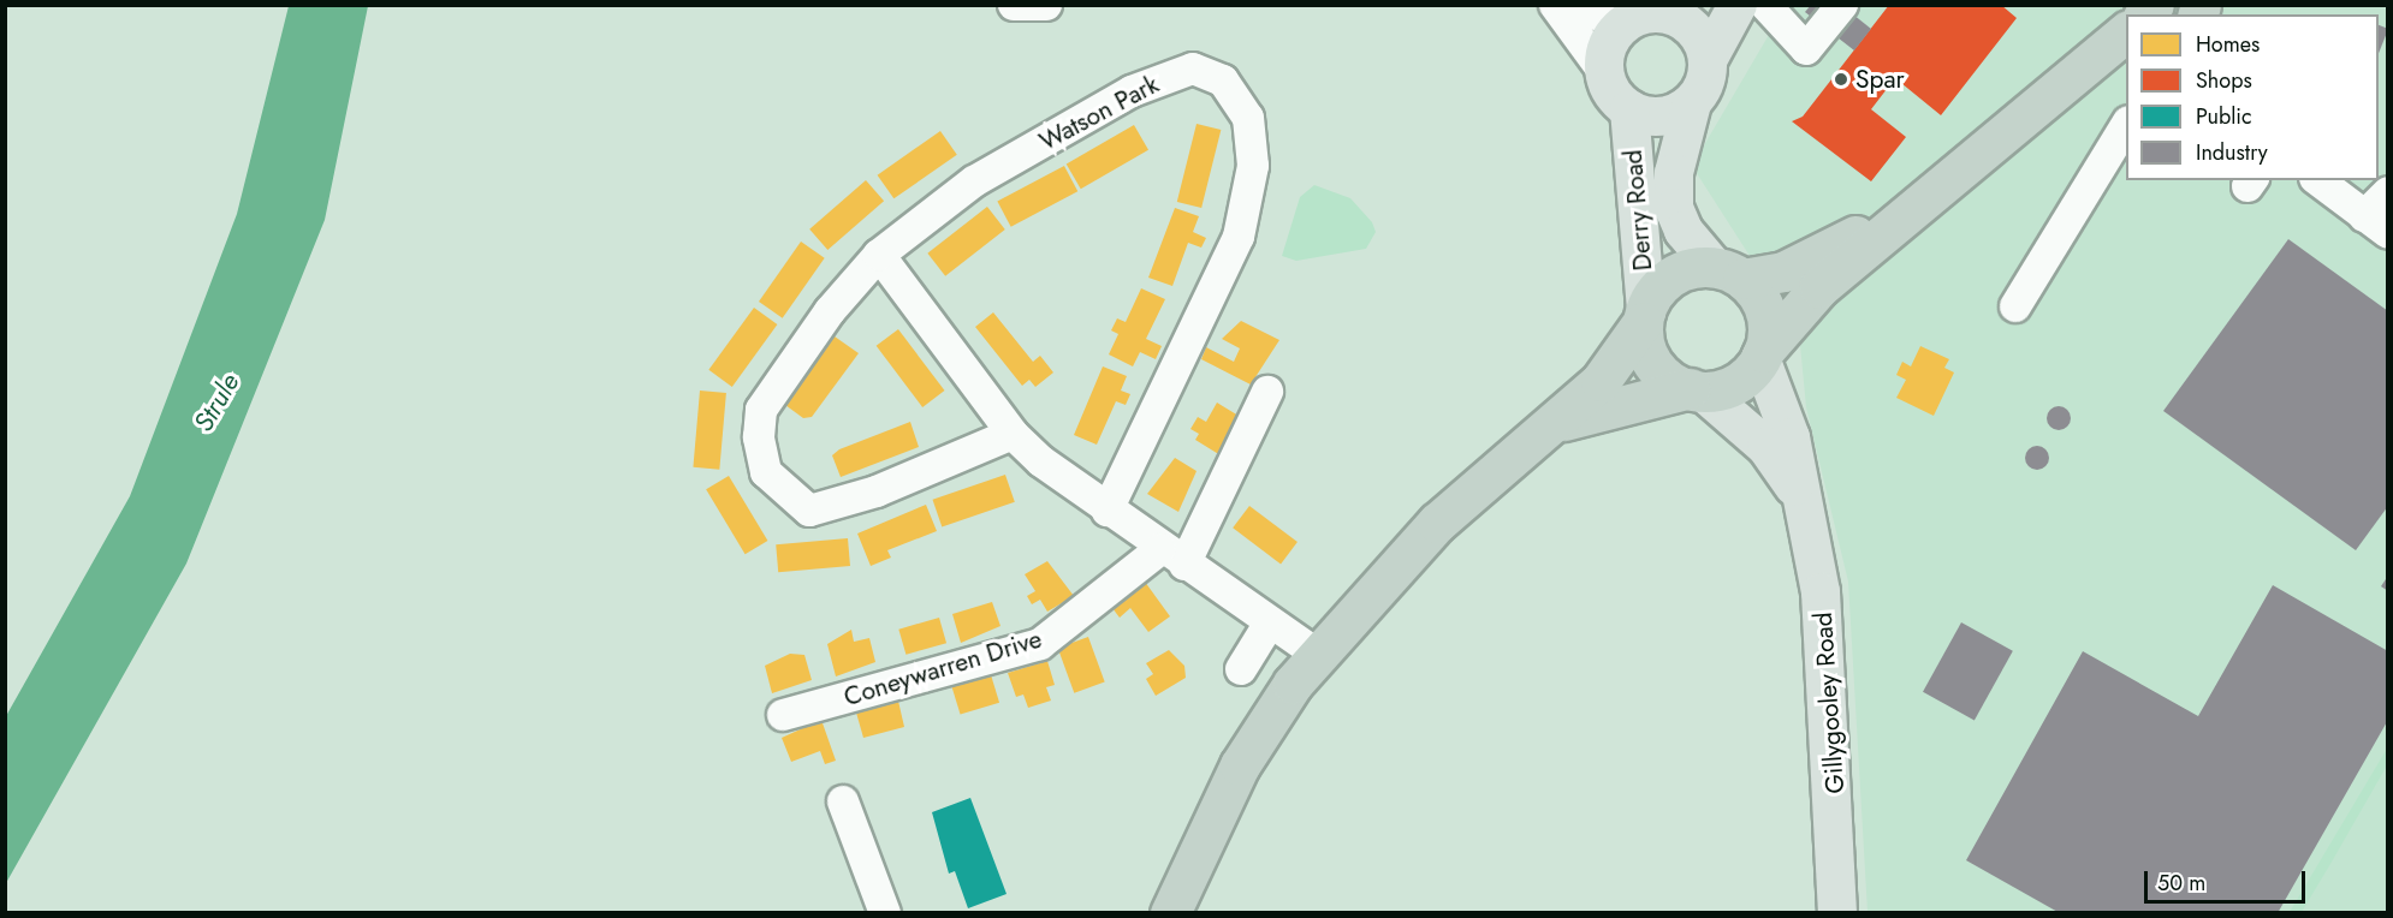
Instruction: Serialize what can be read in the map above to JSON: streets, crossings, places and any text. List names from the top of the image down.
{
  "streets": {
    "main road": ["Derry Road", "Gillygooley Road"],
    "street": ["Watson Park", "Coneywarren Drive"]
  },
  "crossings": [
    ["Derry Road", "Gillygooley Road"]
  ],
  "water": ["Strule"],
  "places": ["Spar"],
  "legend": [
    "Homes",
    "Shops",
    "Public",
    "Industry"
  ],
  "scale_bar": "50 m"
}
